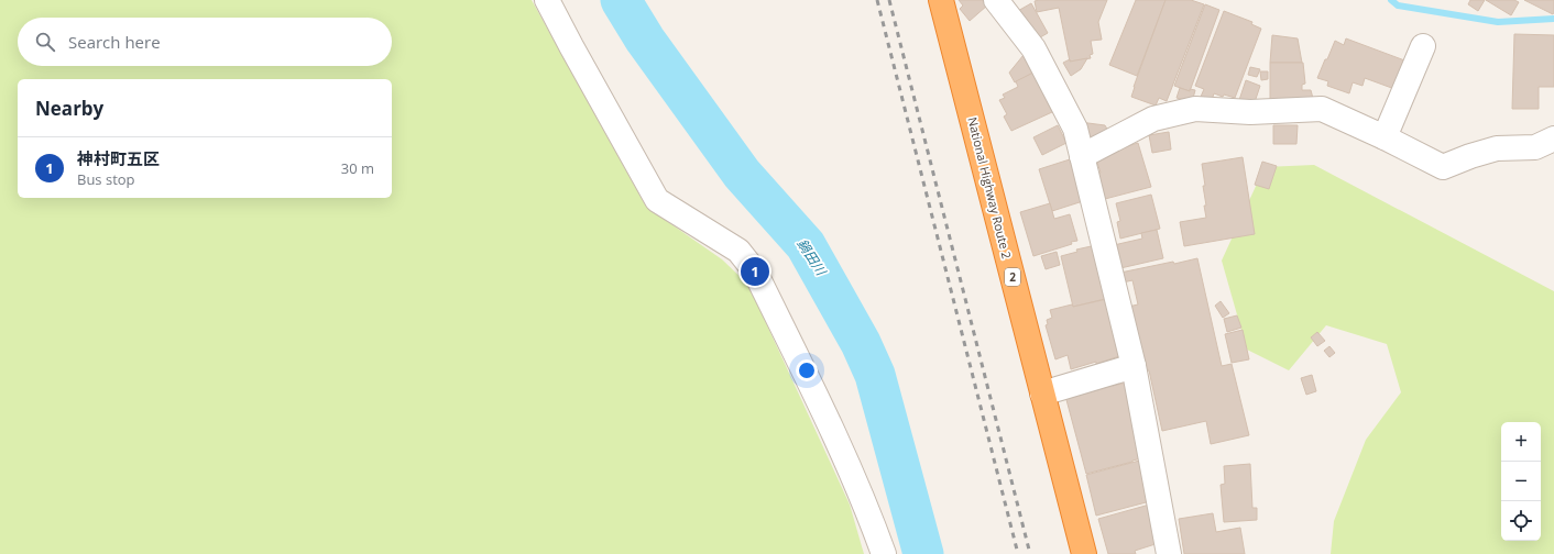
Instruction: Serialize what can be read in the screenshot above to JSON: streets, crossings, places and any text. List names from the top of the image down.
{
  "streets": {
    "highway": ["National Highway Route 2", "2"]
  },
  "water": ["鍋田川"],
  "page": {
    "search": "Search here",
    "heading": "Nearby",
    "list": [
      {
        "mark": "1",
        "name": "神村町五区",
        "note": "Bus stop",
        "value": "30 m"
      }
    ],
    "pins": "1",
    "map_buttons": ["+", "−"]
  }
}
